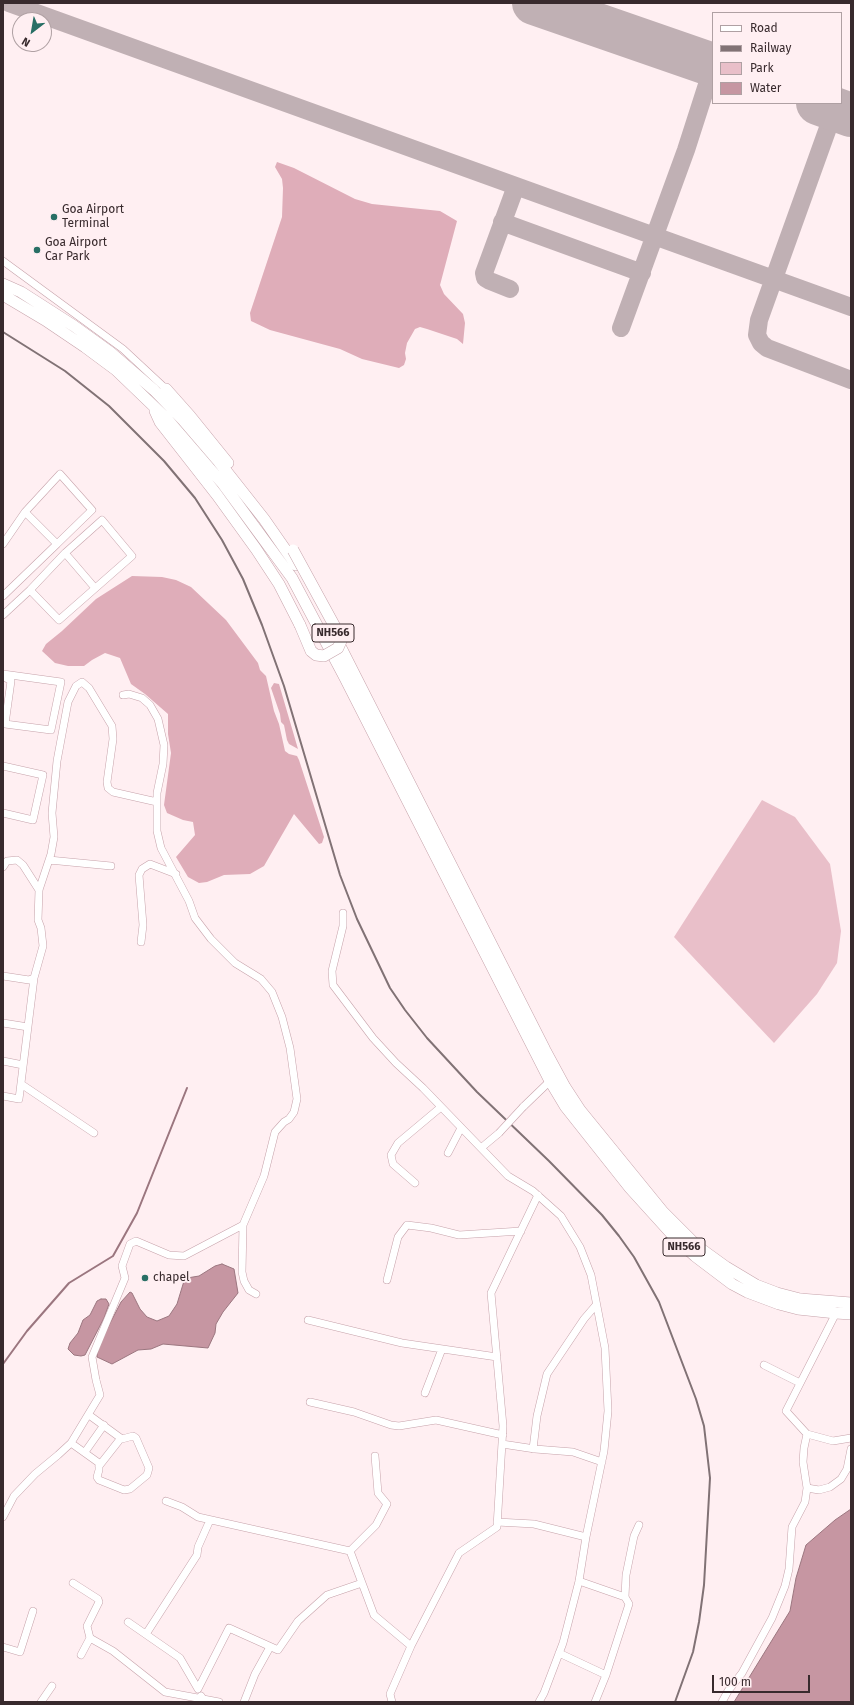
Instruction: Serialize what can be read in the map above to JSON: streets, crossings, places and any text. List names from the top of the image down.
{
  "streets": {
    "highway": ["NH566"]
  },
  "places": ["Goa Airport Terminal", "Goa Airport Car Park", "chapel"],
  "legend": [
    "Road",
    "Railway",
    "Park",
    "Water"
  ],
  "scale_bar": "100 m",
  "north": "bottom left"
}
